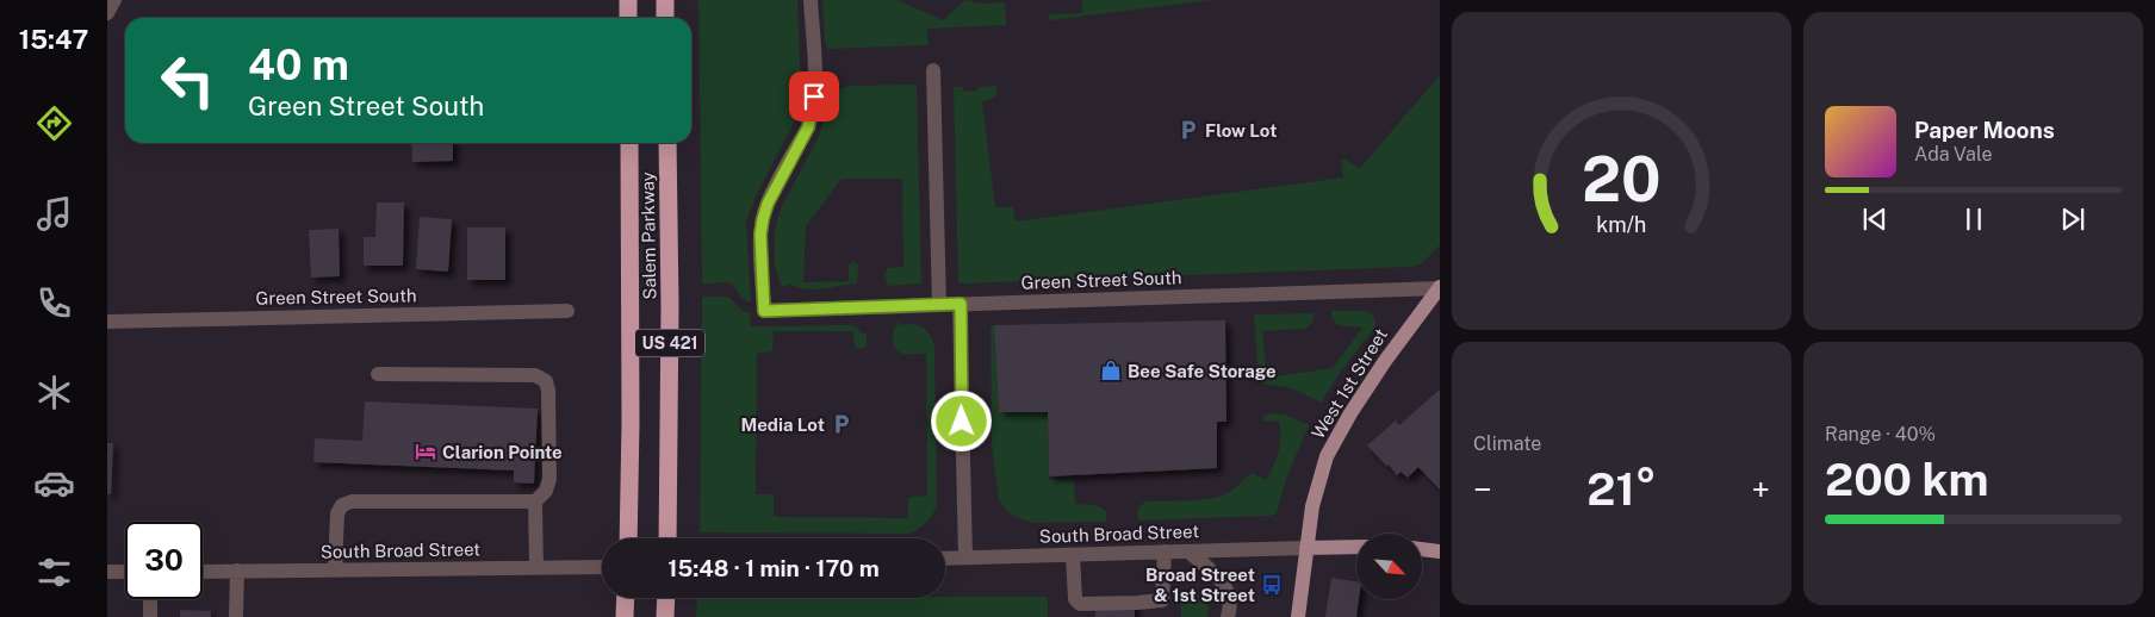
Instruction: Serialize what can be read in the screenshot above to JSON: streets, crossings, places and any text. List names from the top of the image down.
{
  "streets": {
    "highway": ["Salem Parkway", "US 421"],
    "main road": ["West 1st Street"],
    "street": ["Green Street South", "South Broad Street"]
  },
  "crossings": [
    ["Green Street South", "West 1st Street"],
    ["West 1st Street", "South Broad Street"]
  ],
  "places": {
    "parking": ["Flow Lot", "Media Lot"],
    "shop": ["Bee Safe Storage"],
    "hotel": ["Clarion Pointe"],
    "bus stop": ["Broad Street & 1st Street"]
  },
  "north": "bottom right",
  "page": {
    "tabs": "15:47",
    "turn": ["40 m", "Green Street South"],
    "song": ["Paper Moons", "Ada Vale"],
    "tile": [
      "Climate",
      ["Range · 40%", "200 km"]
    ],
    "heat": ["−", "21°", "+"],
    "limit": "30",
    "trip": "15:48 · 1 min · 170 m",
    "gauge": ["20", "km/h"]
  }
}
